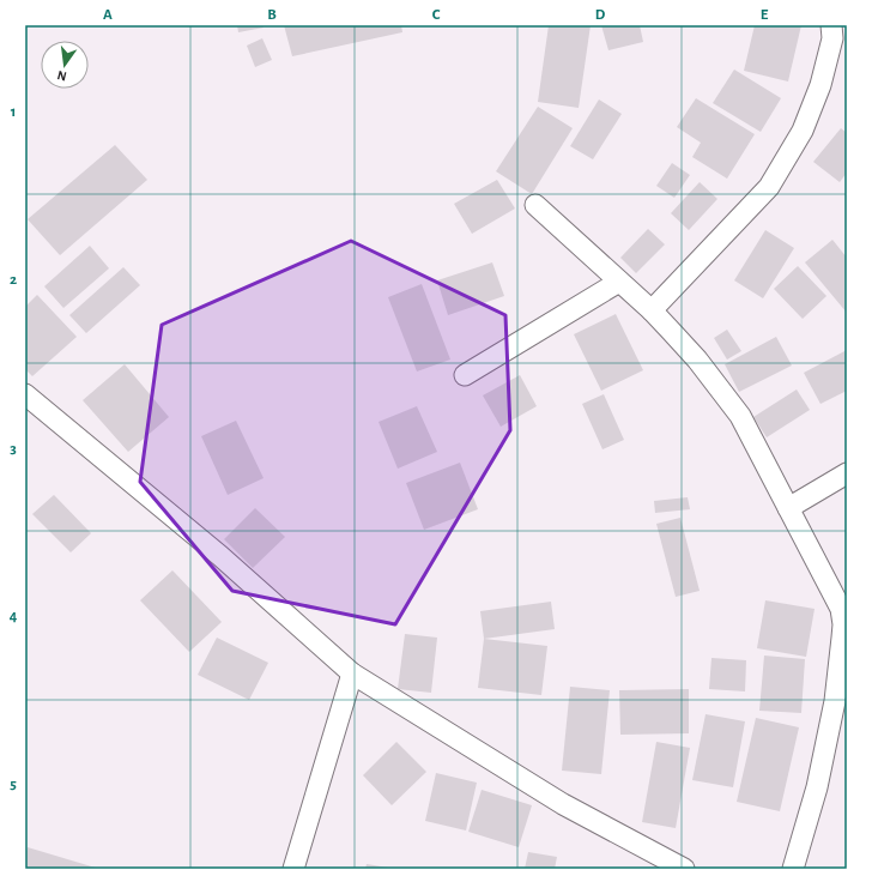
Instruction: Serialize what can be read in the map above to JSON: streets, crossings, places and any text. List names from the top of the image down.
{
  "north": "bottom",
  "grid": {
    "columns": [
      "A",
      "B",
      "C",
      "D",
      "E"
    ],
    "rows": [
      "1",
      "2",
      "3",
      "4",
      "5"
    ]
  }
}
